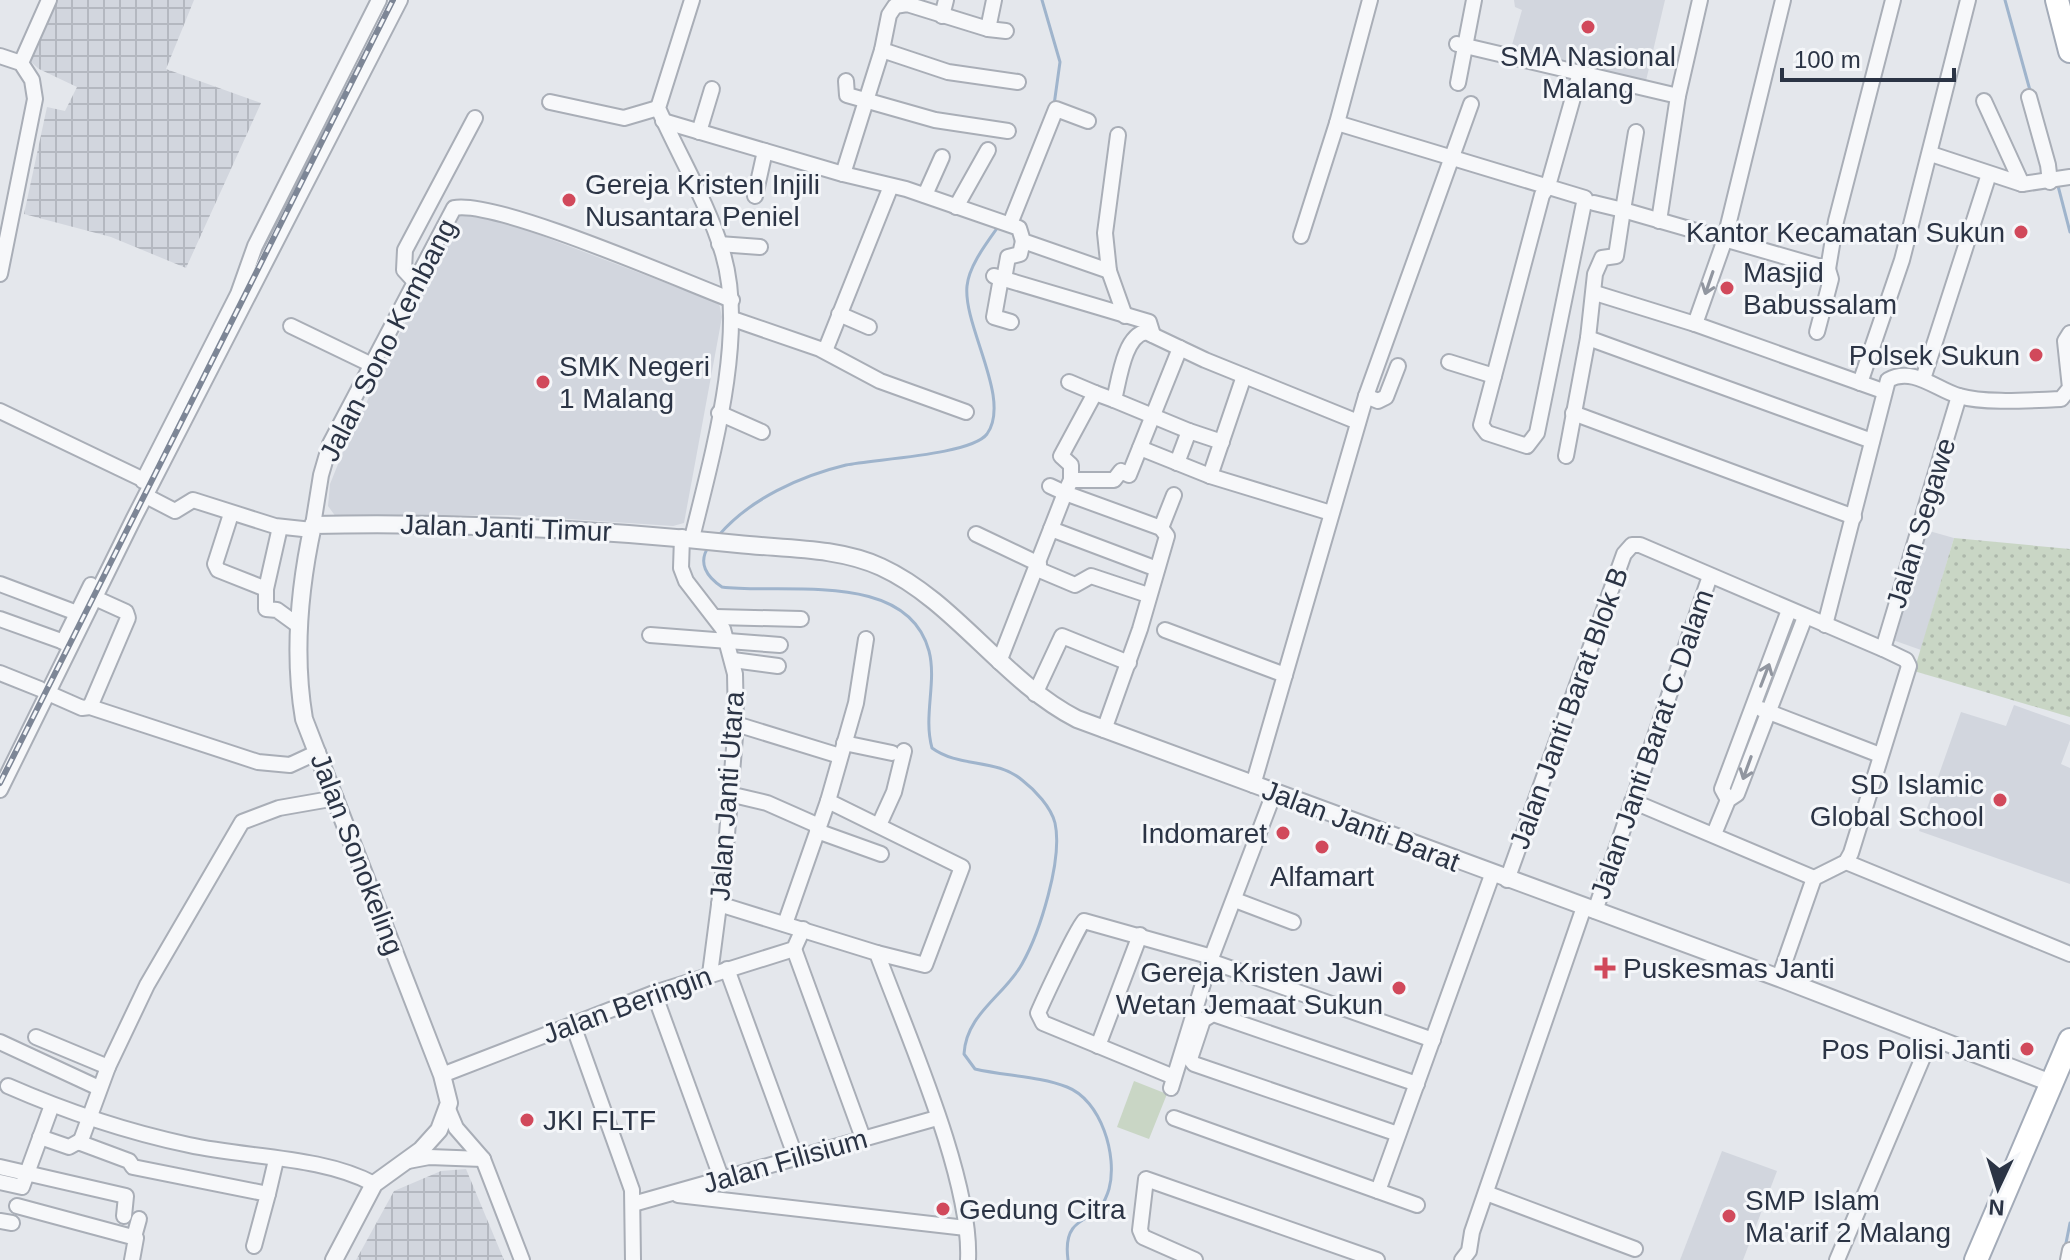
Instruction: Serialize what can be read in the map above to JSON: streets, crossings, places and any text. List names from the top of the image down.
{
  "streets": {
    "street": [
      "Jalan Sono Kembang",
      "Jalan Segawe",
      "Jalan Janti Timur",
      "Jalan Janti Barat Blok B",
      "Jalan Janti Barat C Dalam",
      "Jalan Janti Utara",
      "Jalan Janti Barat",
      "Jalan Sonokeling",
      "Jalan Beringin",
      "Jalan Filisium"
    ]
  },
  "crossings": [
    ["Jalan Sono Kembang", "Jalan Janti Timur"],
    ["Jalan Sono Kembang", "Jalan Janti Utara"],
    ["Jalan Sono Kembang", "Jalan Sonokeling"],
    ["Jalan Segawe", "Jalan Janti Barat C Dalam"],
    ["Jalan Janti Timur", "Jalan Janti Utara"],
    ["Jalan Janti Timur", "Jalan Janti Barat"],
    ["Jalan Janti Timur", "Jalan Sonokeling"],
    ["Jalan Janti Barat Blok B", "Jalan Janti Barat C Dalam"],
    ["Jalan Janti Barat Blok B", "Jalan Janti Barat"],
    ["Jalan Janti Barat C Dalam", "Jalan Janti Barat"],
    ["Jalan Janti Utara", "Jalan Janti Barat"],
    ["Jalan Janti Utara", "Jalan Beringin"],
    ["Jalan Sonokeling", "Jalan Beringin"]
  ],
  "places": {
    "other": [
      "SMA Nasional Malang",
      "Gereja Kristen Injili Nusantara Peniel",
      "Kantor Kecamatan Sukun",
      "Masjid Babussalam",
      "Polsek Sukun",
      "SMK Negeri 1 Malang",
      "SD Islamic Global School",
      "Indomaret",
      "Alfamart",
      "Gereja Kristen Jawi Wetan Jemaat Sukun",
      "Pos Polisi Janti",
      "JKI FLTF",
      "Gedung Citra",
      "SMP Islam Ma'arif 2 Malang"
    ],
    "health": ["Puskesmas Janti"]
  },
  "scale_bar": "100 m",
  "north": "bottom"
}
